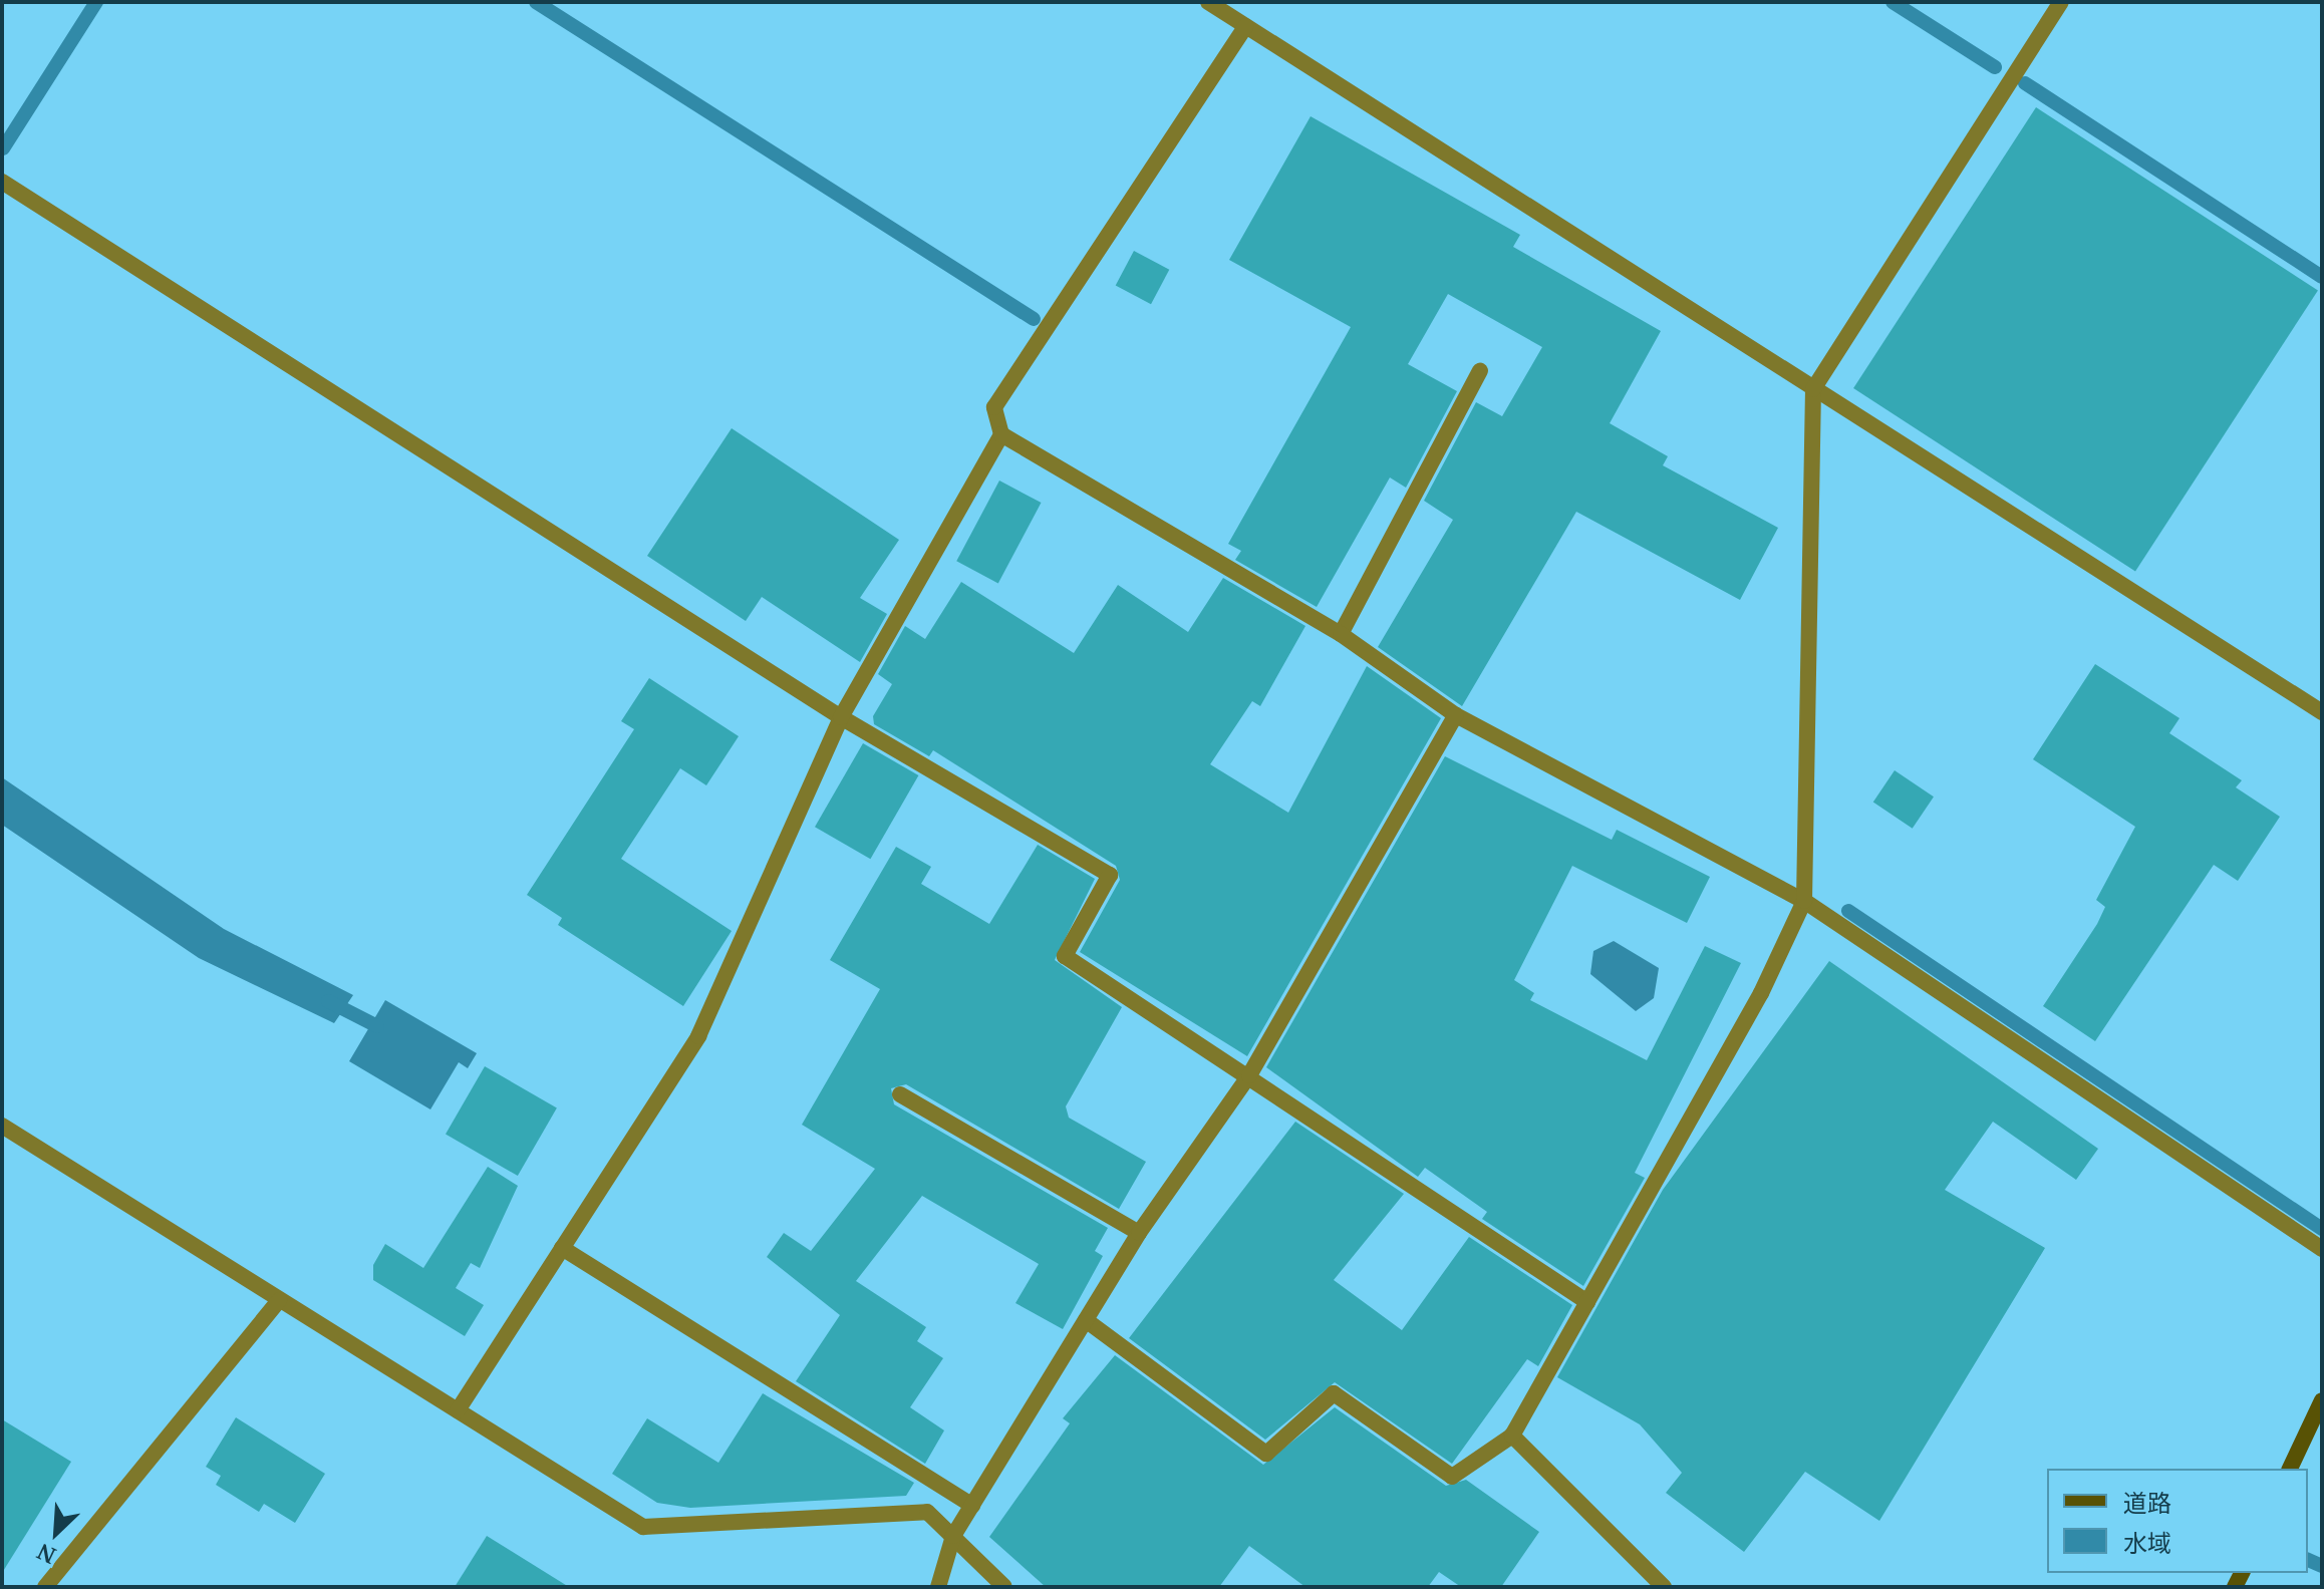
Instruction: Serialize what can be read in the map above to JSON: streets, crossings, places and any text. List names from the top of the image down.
{
  "legend": ["道路", "水域"],
  "north": "bottom left"
}
